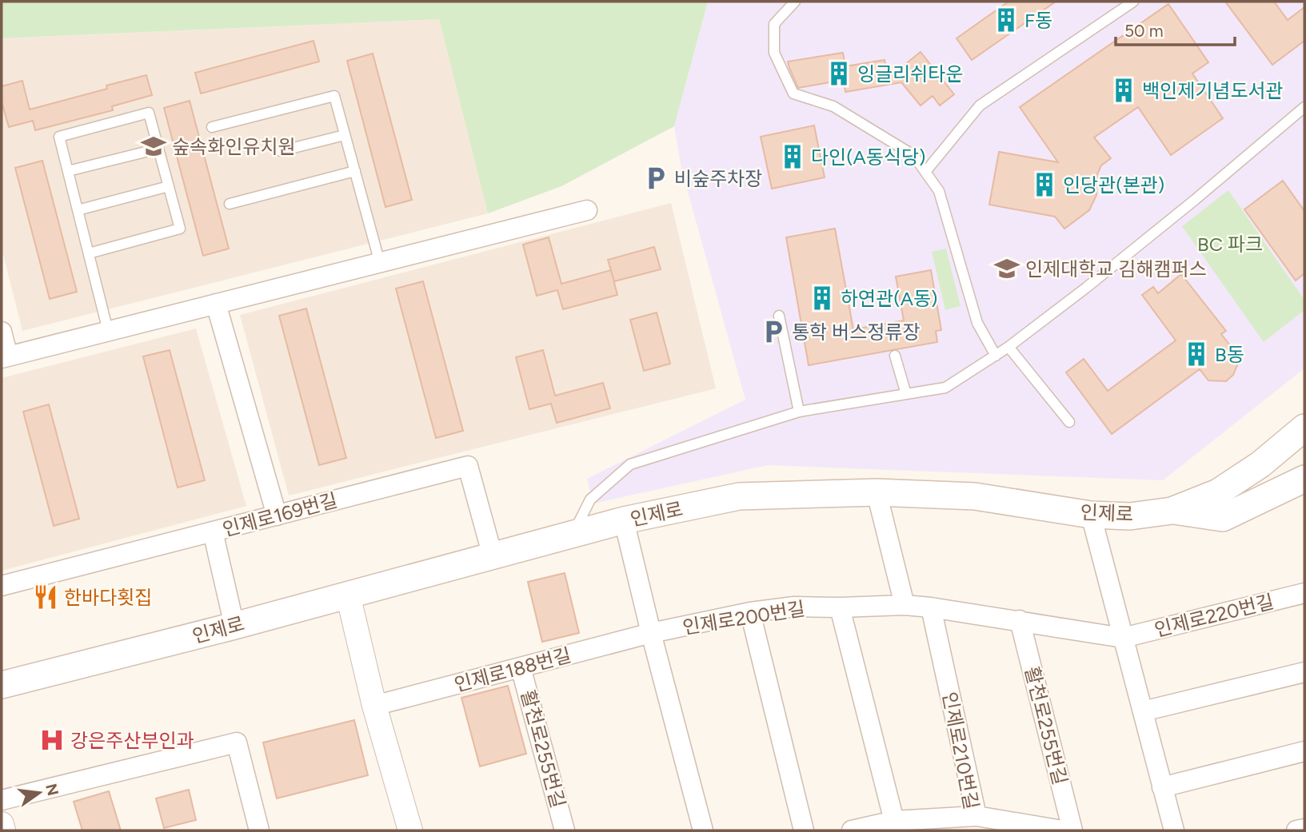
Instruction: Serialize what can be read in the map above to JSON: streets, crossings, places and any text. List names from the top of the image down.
{
  "streets": {
    "main road": ["인제로"],
    "street": [
      "인제로169번길",
      "인제로220번길",
      "인제로200번길",
      "인제로188번길",
      "활천로255번길",
      "인제로210번길"
    ]
  },
  "crossings": [
    ["인제로", "인제로169번길"],
    ["인제로200번길", "인제로188번길"],
    ["인제로188번길", "활천로255번길"]
  ],
  "parks": ["BC 파크"],
  "places": {
    "building": [
      "F동",
      "잉글리쉬타운",
      "백인제기념도서관",
      "다인(A동식당)",
      "인당관(본관)",
      "하연관(A동)",
      "B동"
    ],
    "school or university": ["숲속화인유치원", "인제대학교 김해캠퍼스"],
    "parking": ["비숲주차장", "통학 버스정류장"],
    "restaurant": ["한바다횟집"],
    "hospital": ["강은주산부인과"]
  },
  "scale_bar": "50 m",
  "north": "right"
}
